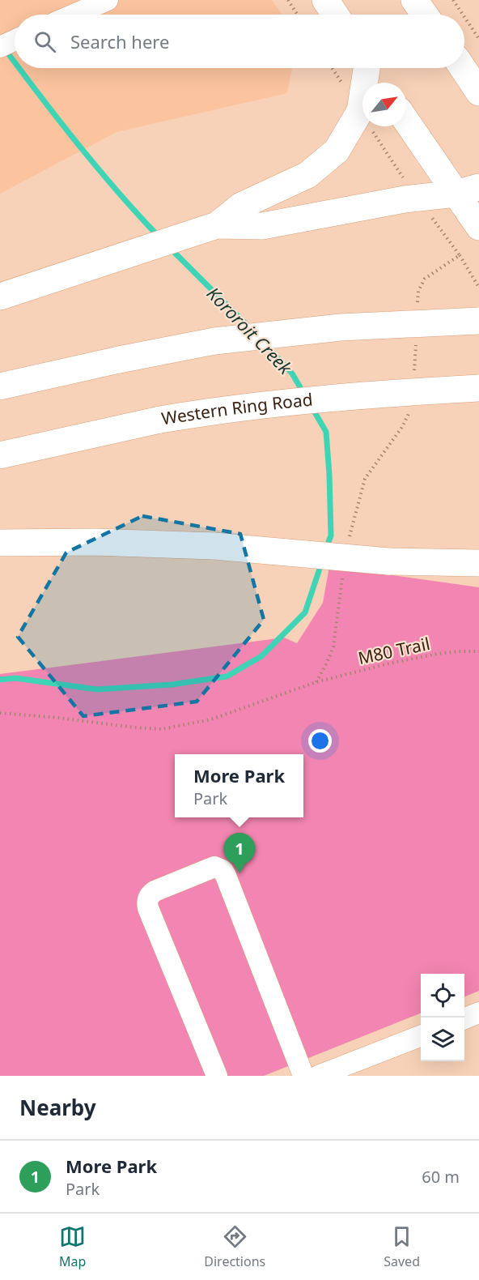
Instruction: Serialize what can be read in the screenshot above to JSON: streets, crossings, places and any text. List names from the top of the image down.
{
  "streets": {
    "highway": ["Western Ring Road"],
    "path": ["M80 Trail"]
  },
  "water": ["Kororoit Creek"],
  "north": "top right",
  "page": {
    "search": "Search here",
    "popup": ["More Park", "Park"],
    "pins": "1",
    "heading": "Nearby",
    "list": [
      {
        "mark": "1",
        "name": "More Park",
        "note": "Park",
        "value": "60 m"
      }
    ],
    "nav": ["Map", "Directions", "Saved"]
  }
}
